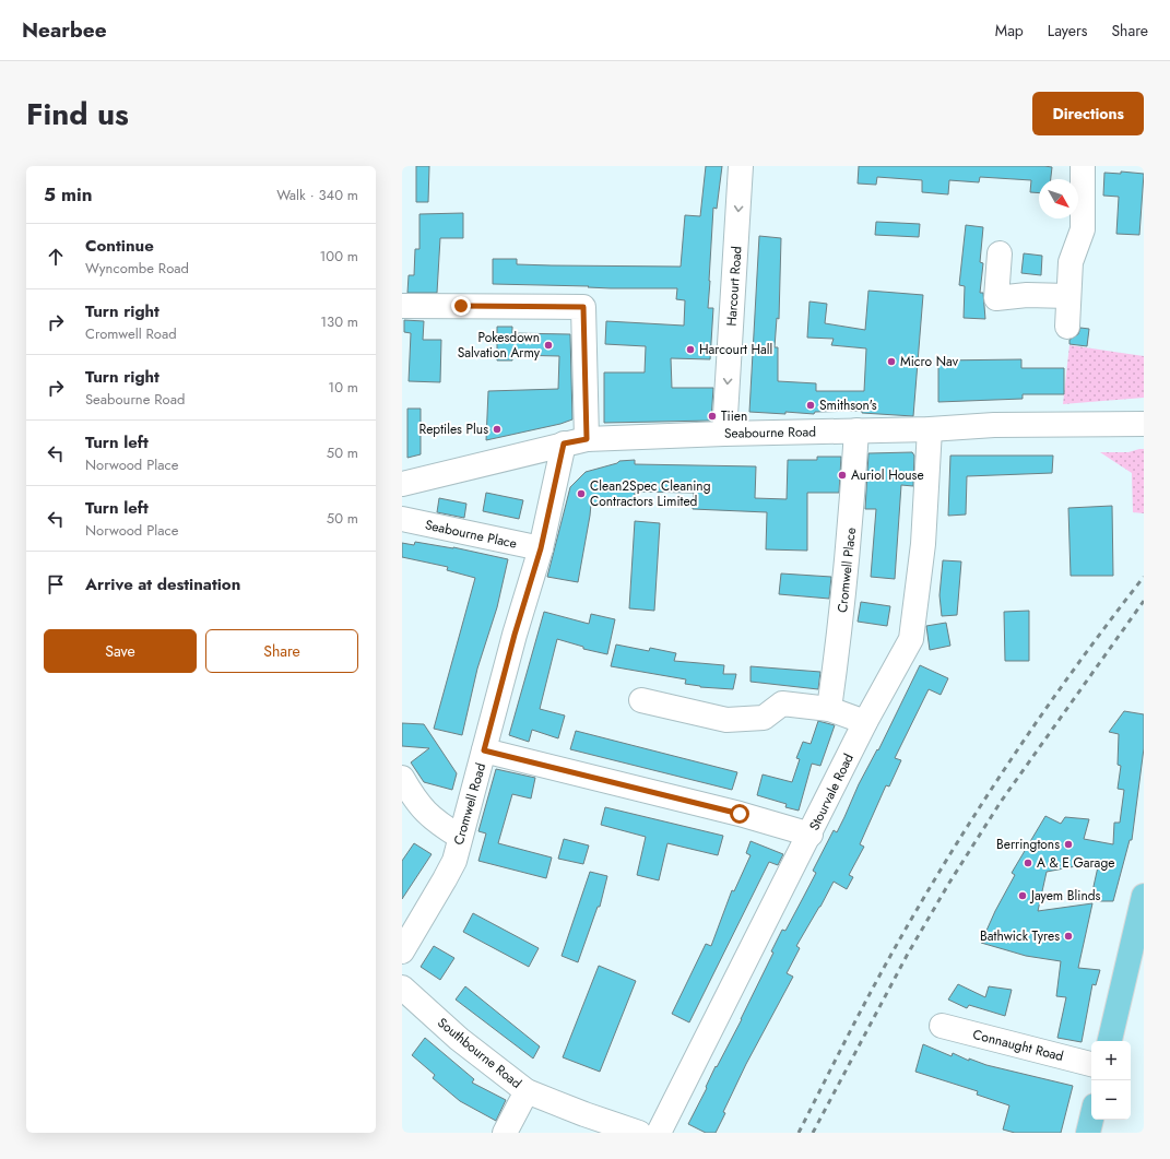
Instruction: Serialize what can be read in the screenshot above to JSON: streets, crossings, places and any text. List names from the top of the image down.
{
  "streets": {
    "street": [
      "Harcourt Road",
      "Seabourne Road",
      "Seabourne Place",
      "Cromwell Place",
      "Stourvale Road",
      "Cromwell Road",
      "Connaught Road",
      "Southbourne Road"
    ]
  },
  "crossings": [
    ["Harcourt Road", "Seabourne Road"],
    ["Seabourne Road", "Cromwell Place"],
    ["Seabourne Road", "Stourvale Road"],
    ["Seabourne Road", "Cromwell Road"],
    ["Seabourne Place", "Cromwell Road"]
  ],
  "one_way": ["Harcourt Road"],
  "places": [
    "Pokesdown Salvation Army",
    "Harcourt Hall",
    "Micro Nav",
    "Smithson's",
    "Tiien",
    "Reptiles Plus",
    "Auriol House",
    "Clean2Spec Cleaning Contractors Limited",
    "Berringtons",
    "A & E Garage",
    "Jayem Blinds",
    "Bathwick Tyres"
  ],
  "north": "bottom right",
  "page": {
    "header": "Nearbee",
    "nav": ["Map", "Layers", "Share"],
    "title": "Find us",
    "buttons": [
      "Directions",
      ["Save", "Share"]
    ],
    "heading": ["5 min", "Walk · 340 m"],
    "list": [
      ["Continue", "Wyncombe Road", "100 m"],
      ["Turn right", "Cromwell Road", "130 m"],
      ["Turn right", "Seabourne Road", "10 m"],
      ["Turn left", "Norwood Place", "50 m"],
      ["Turn left", "Norwood Place", "50 m"],
      "Arrive at destination"
    ],
    "map_buttons": ["+", "−"]
  }
}
